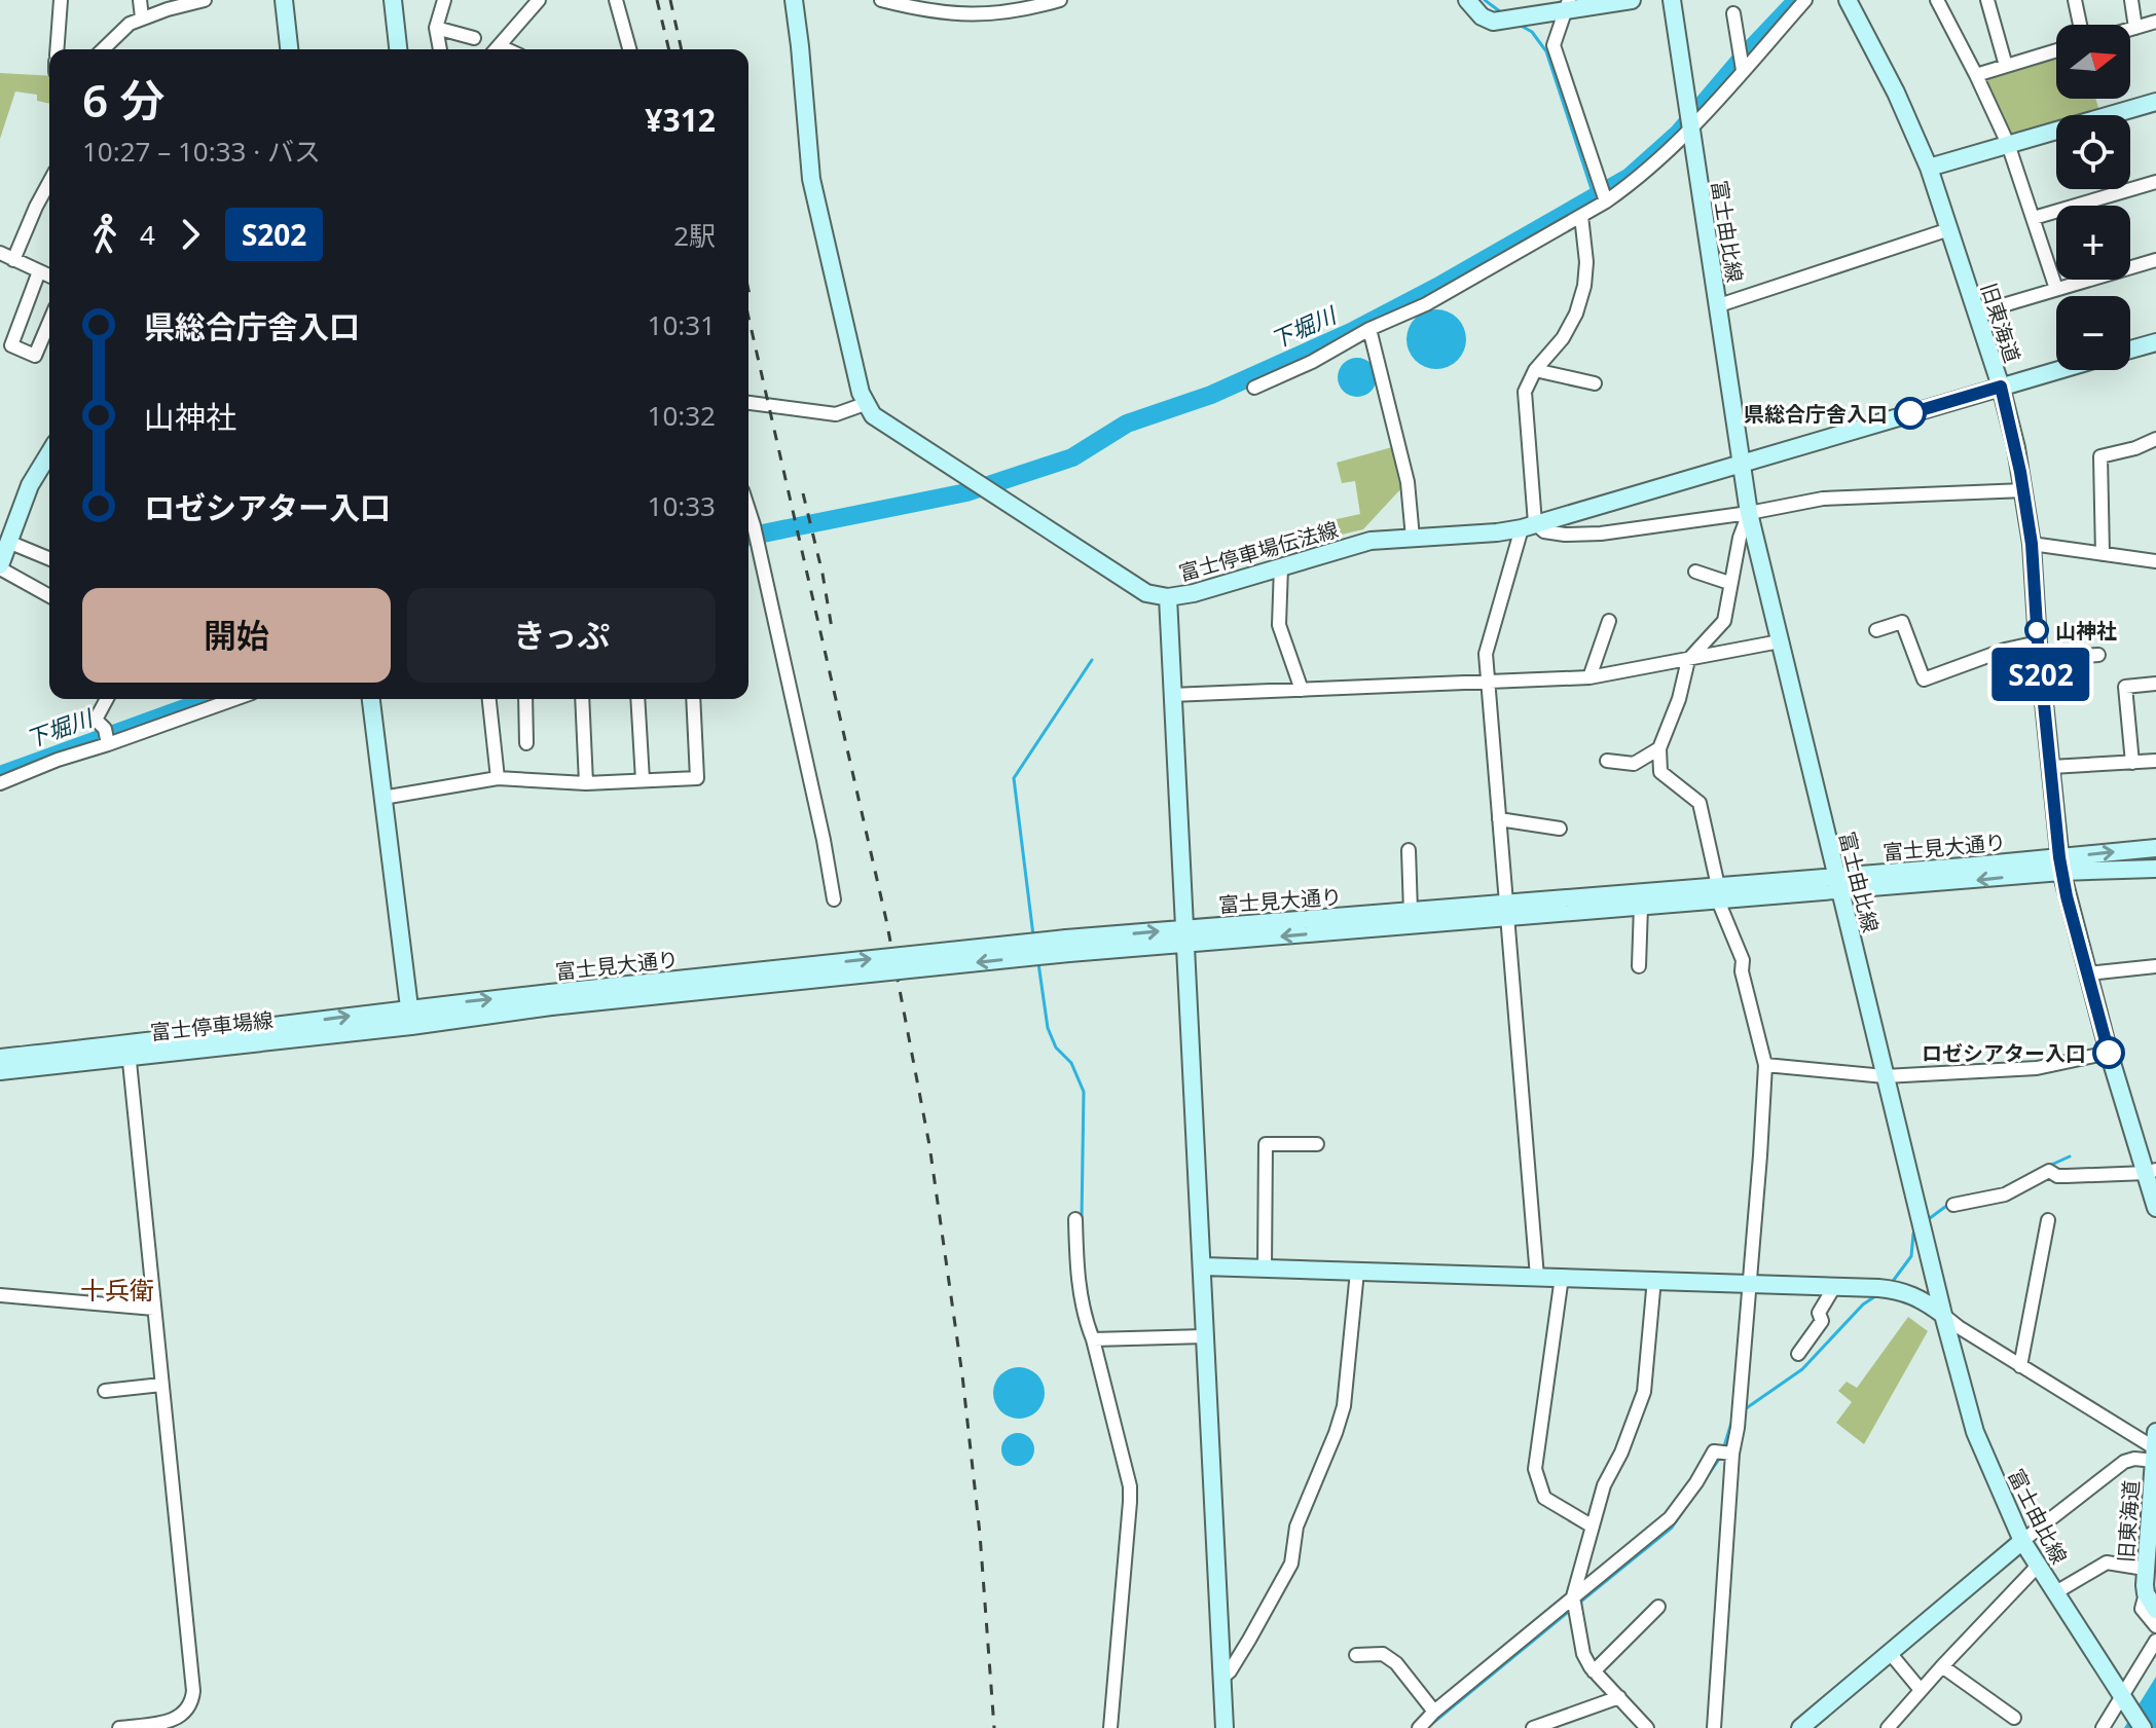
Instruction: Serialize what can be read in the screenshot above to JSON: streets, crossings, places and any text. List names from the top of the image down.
{
  "streets": {
    "street": [
      "富士由比線",
      "旧東海道",
      "富士停車場伝法線",
      "富士見大通り",
      "富士停車場線"
    ]
  },
  "crossings": [
    ["富士由比線", "富士停車場伝法線"],
    ["富士由比線", "富士見大通り"],
    ["旧東海道", "富士停車場伝法線"],
    ["旧東海道", "富士見大通り"],
    ["富士見大通り", "富士停車場線"]
  ],
  "districts": ["十兵衛"],
  "water": ["下堀川"],
  "places": ["県総合庁舎入口", "山神社", "ロゼシアター入口"],
  "lines": ["bus line S202"],
  "north": "right",
  "page": {
    "on_map": "S202",
    "map_buttons": ["+", "−"],
    "heading": ["6 分", "10:27 – 10:33 · バス", "¥312"],
    "legs": ["4", "S202", "2駅"],
    "list": [
      {
        "name": "県総合庁舎入口",
        "value": "10:31"
      },
      {
        "name": "山神社",
        "value": "10:32"
      },
      {
        "name": "ロゼシアター入口",
        "value": "10:33"
      }
    ],
    "buttons": ["開始", "きっぷ"]
  }
}
